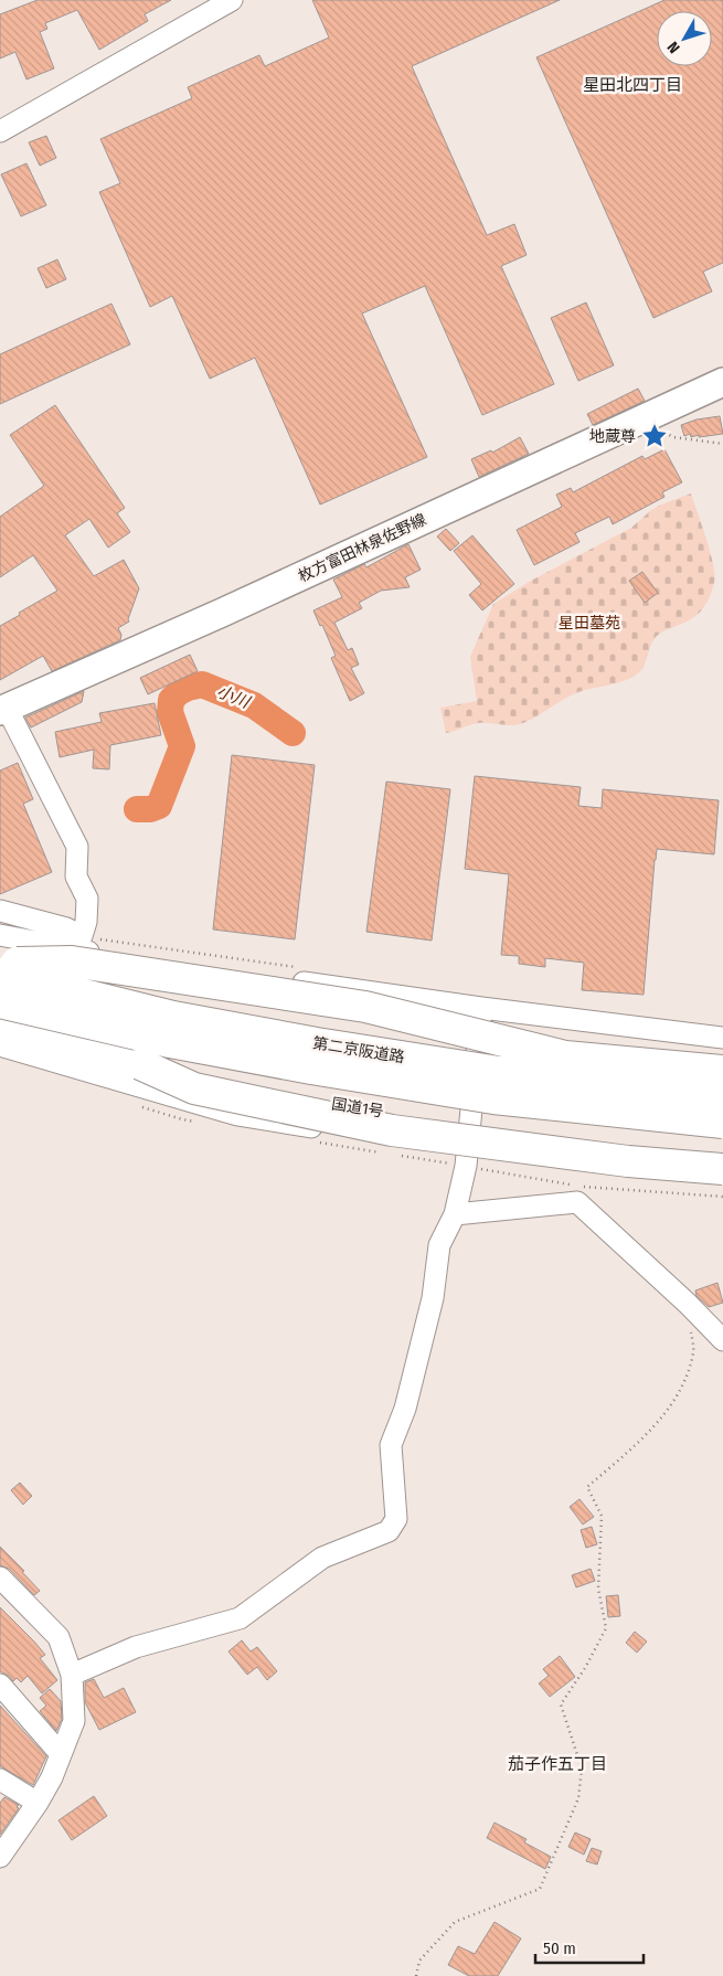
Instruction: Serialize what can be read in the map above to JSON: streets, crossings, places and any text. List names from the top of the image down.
{
  "streets": {
    "highway": ["第二京阪道路", "国道1号"],
    "main road": ["枚方富田林泉佐野線"]
  },
  "districts": ["星田北四丁目", "茄子作五丁目"],
  "water": ["小川"],
  "parks": ["星田墓苑"],
  "places": {
    "place": ["地蔵尊"]
  },
  "scale_bar": "50 m",
  "north": "bottom left"
}
